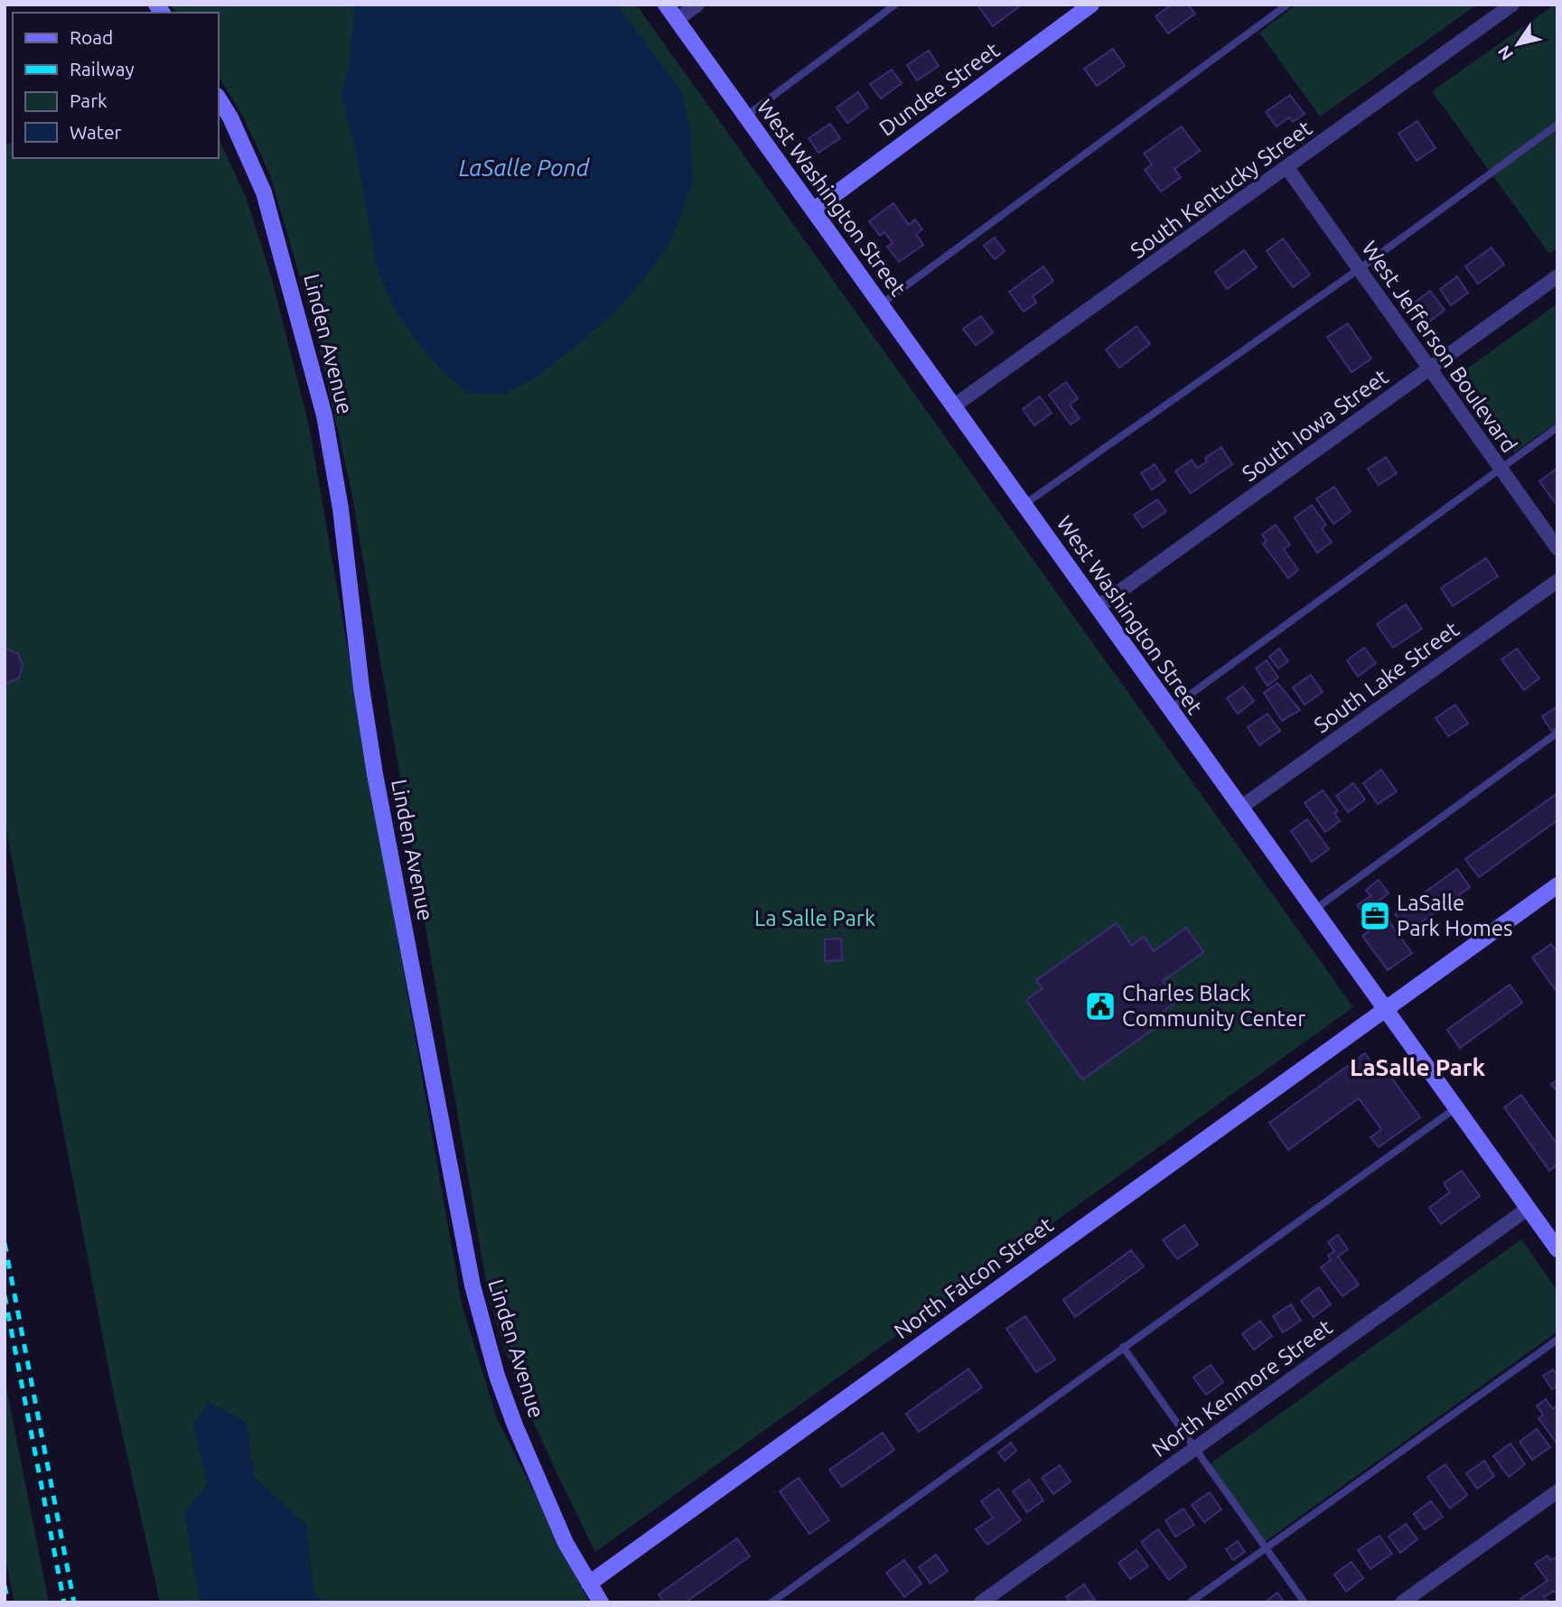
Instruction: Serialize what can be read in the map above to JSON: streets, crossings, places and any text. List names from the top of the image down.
{
  "streets": {
    "street": [
      "Dundee Street",
      "South Kentucky Street",
      "West Washington Street",
      "Linden Avenue",
      "West Jefferson Boulevard",
      "South Iowa Street",
      "South Lake Street",
      "North Falcon Street",
      "North Kenmore Street"
    ]
  },
  "crossings": [
    ["Dundee Street", "West Washington Street"],
    ["South Kentucky Street", "West Washington Street"],
    ["South Kentucky Street", "West Jefferson Boulevard"],
    ["West Washington Street", "South Iowa Street"],
    ["West Washington Street", "South Lake Street"],
    ["West Washington Street", "North Falcon Street"],
    ["West Washington Street", "North Kenmore Street"],
    ["Linden Avenue", "North Falcon Street"],
    ["West Jefferson Boulevard", "South Iowa Street"]
  ],
  "districts": ["LaSalle Park"],
  "water": ["LaSalle Pond"],
  "parks": ["La Salle Park"],
  "places": {
    "office": ["LaSalle Park Homes"],
    "public building": ["Charles Black Community Center"]
  },
  "legend": [
    "Road",
    "Railway",
    "Park",
    "Water"
  ],
  "north": "bottom left"
}
